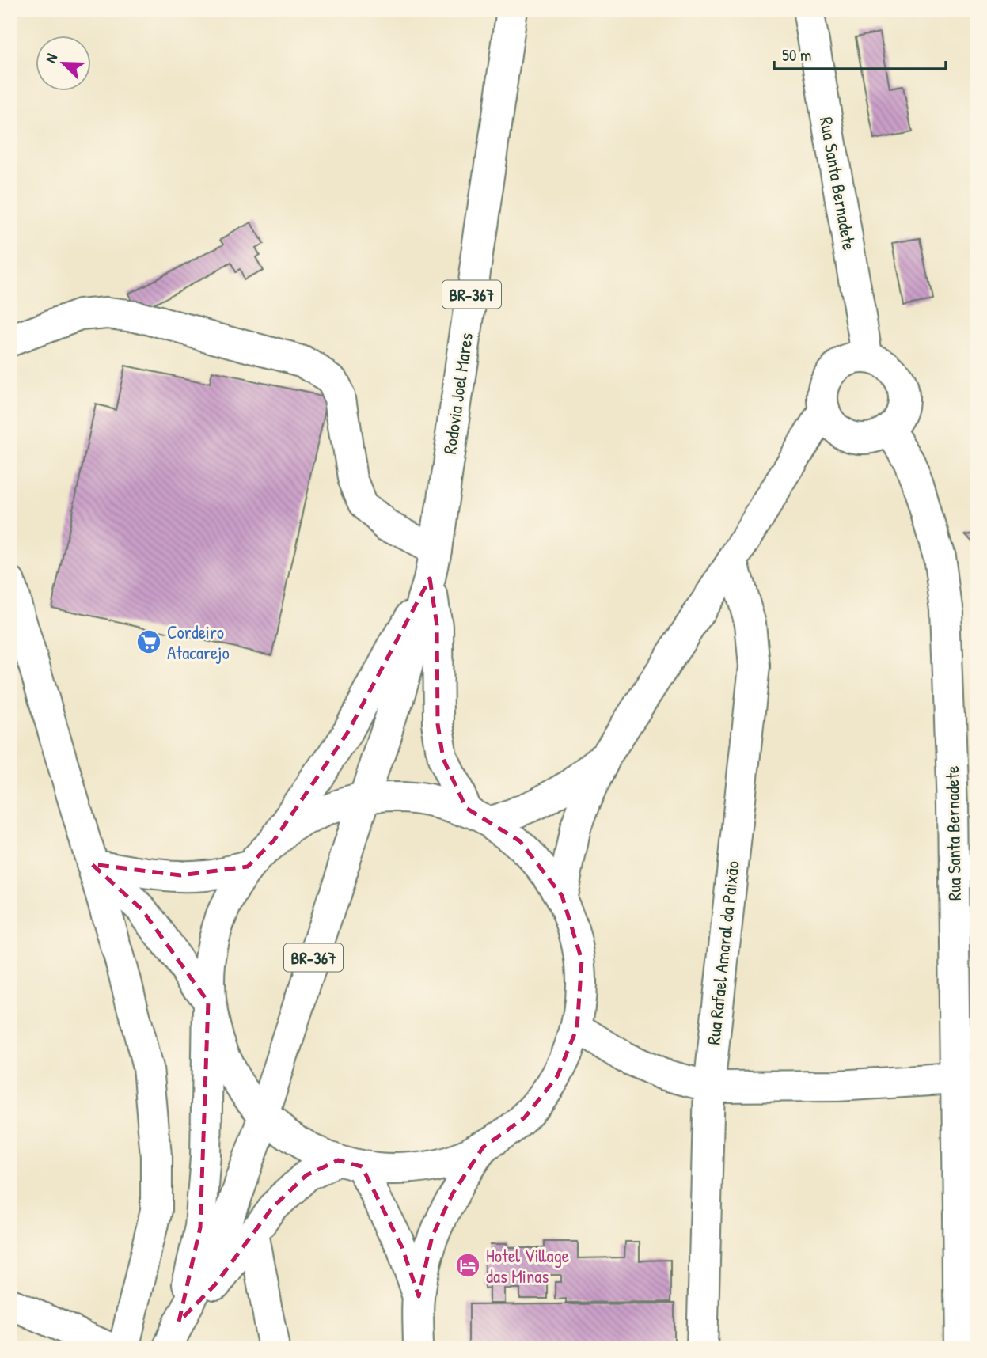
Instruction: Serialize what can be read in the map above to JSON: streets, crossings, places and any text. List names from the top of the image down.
{
  "streets": {
    "main road": [
      "Rua Santa Bernadete",
      "BR-367",
      "Rodovia Joel Mares",
      "Rua Rafael Amaral da Paixão"
    ]
  },
  "crossings": [
    ["BR-367", "Rodovia Joel Mares"]
  ],
  "places": {
    "supermarket": ["Cordeiro Atacarejo"],
    "hotel": ["Hotel Village das Minas"]
  },
  "scale_bar": "50 m",
  "north": "top left"
}
